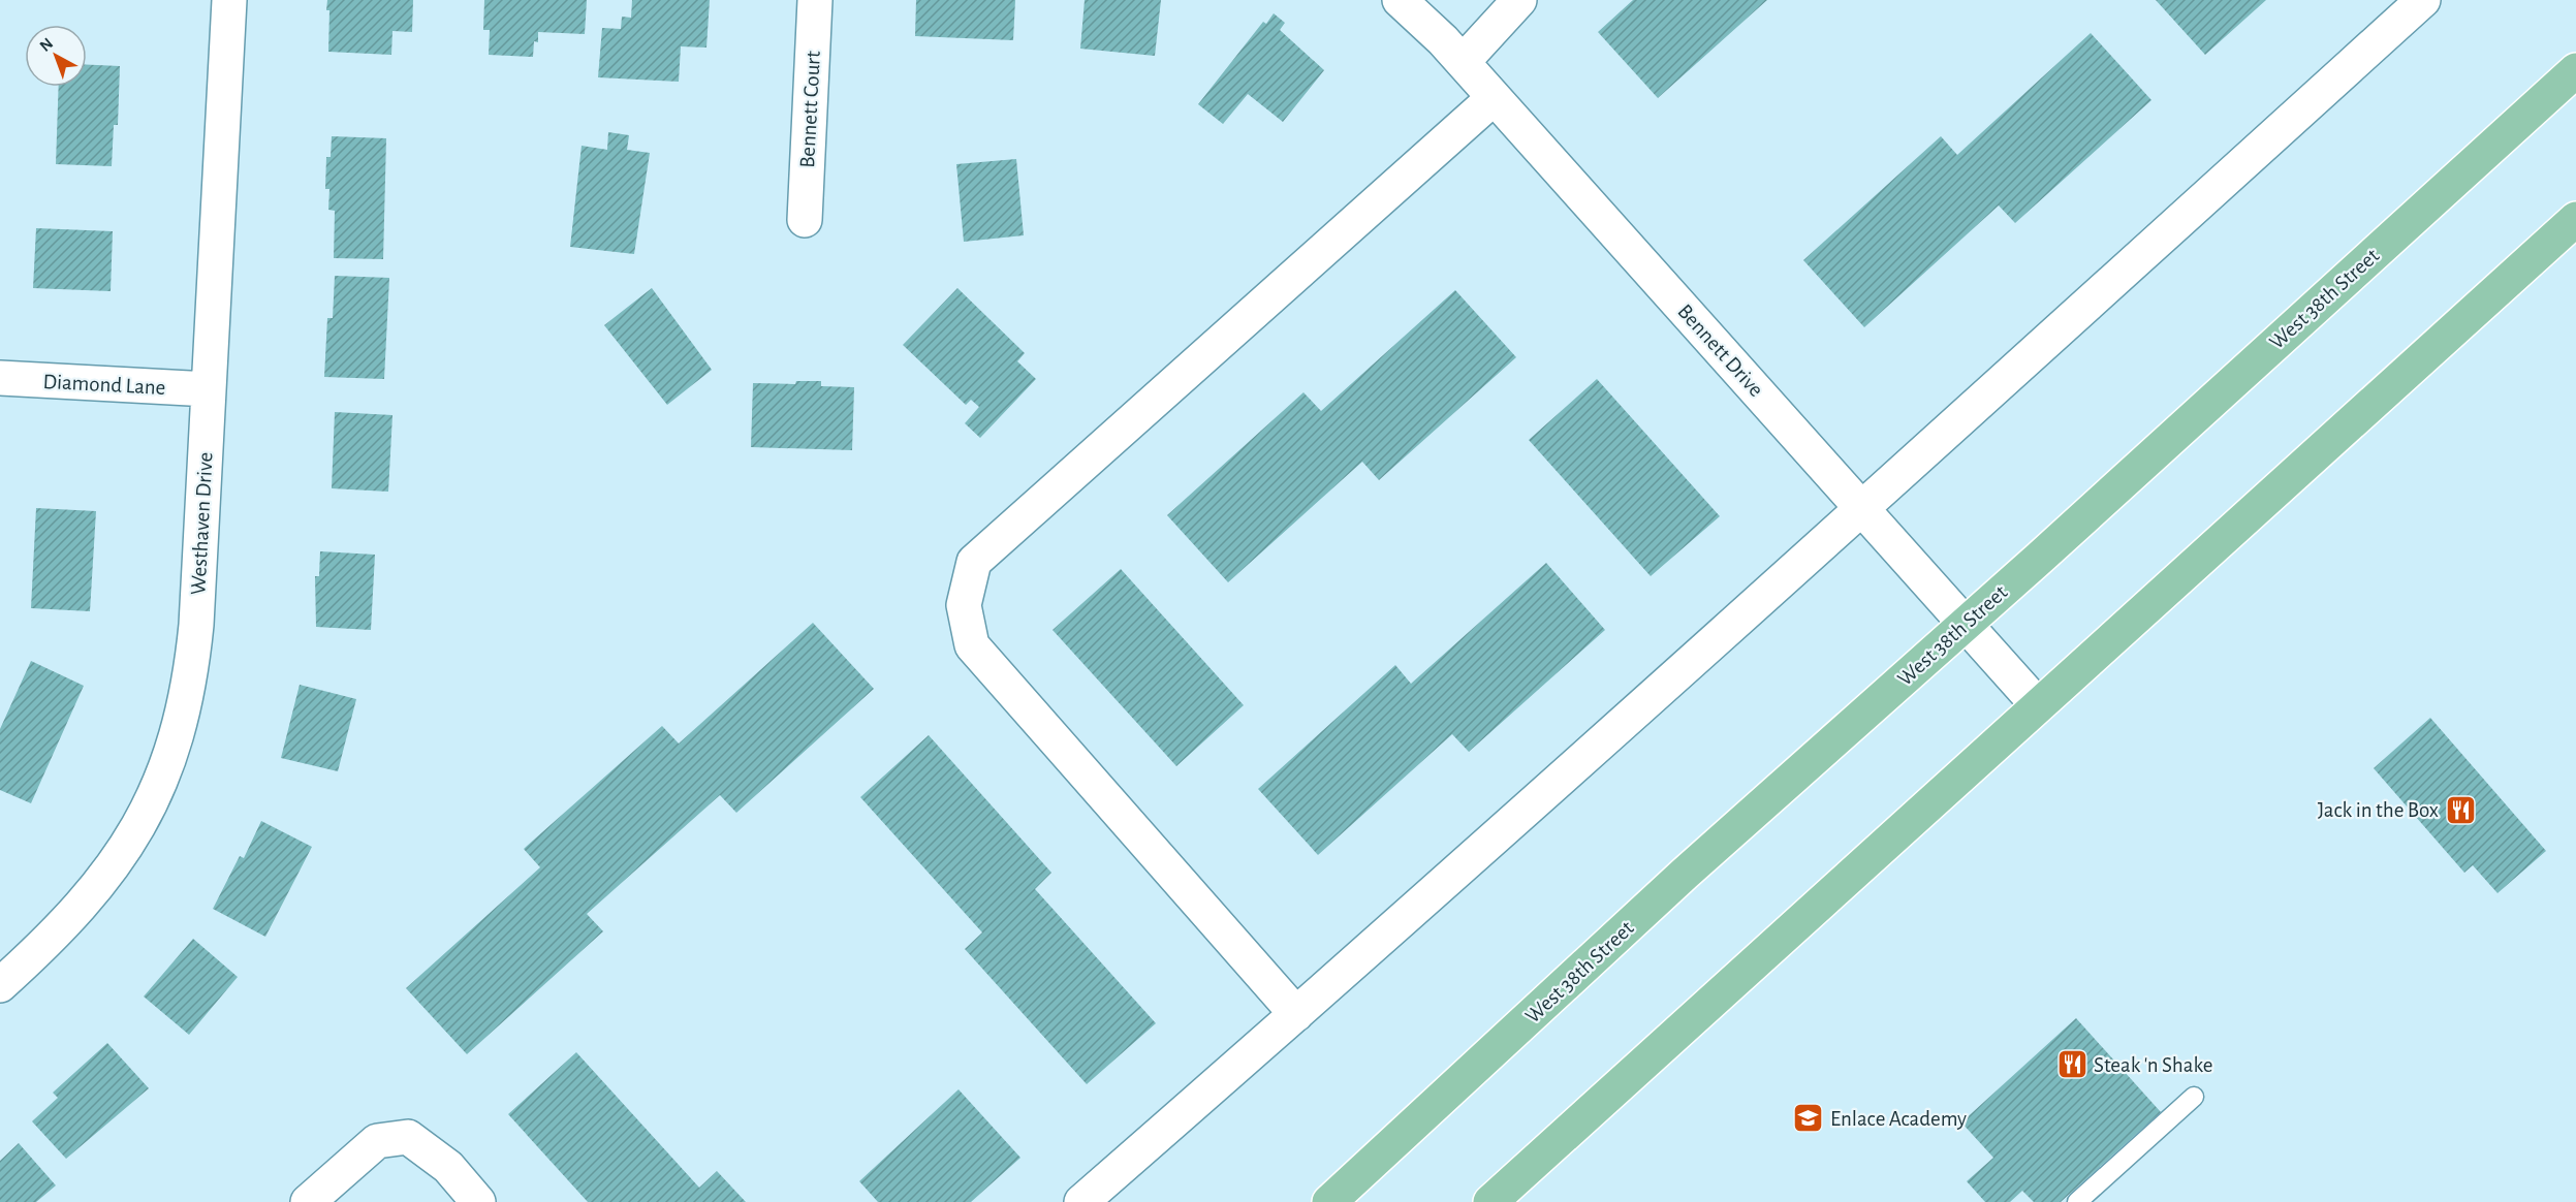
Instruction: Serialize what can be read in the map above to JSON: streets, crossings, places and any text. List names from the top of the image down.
{
  "streets": {
    "main road": ["West 38th Street"],
    "street": [
      "Bennett Court",
      "Bennett Drive",
      "Diamond Lane",
      "Westhaven Drive"
    ]
  },
  "crossings": [
    ["West 38th Street", "Bennett Drive"],
    ["Diamond Lane", "Westhaven Drive"]
  ],
  "places": {
    "restaurant": ["Jack in the Box", "Steak 'n Shake"],
    "school or university": ["Enlace Academy"]
  },
  "north": "top left"
}
